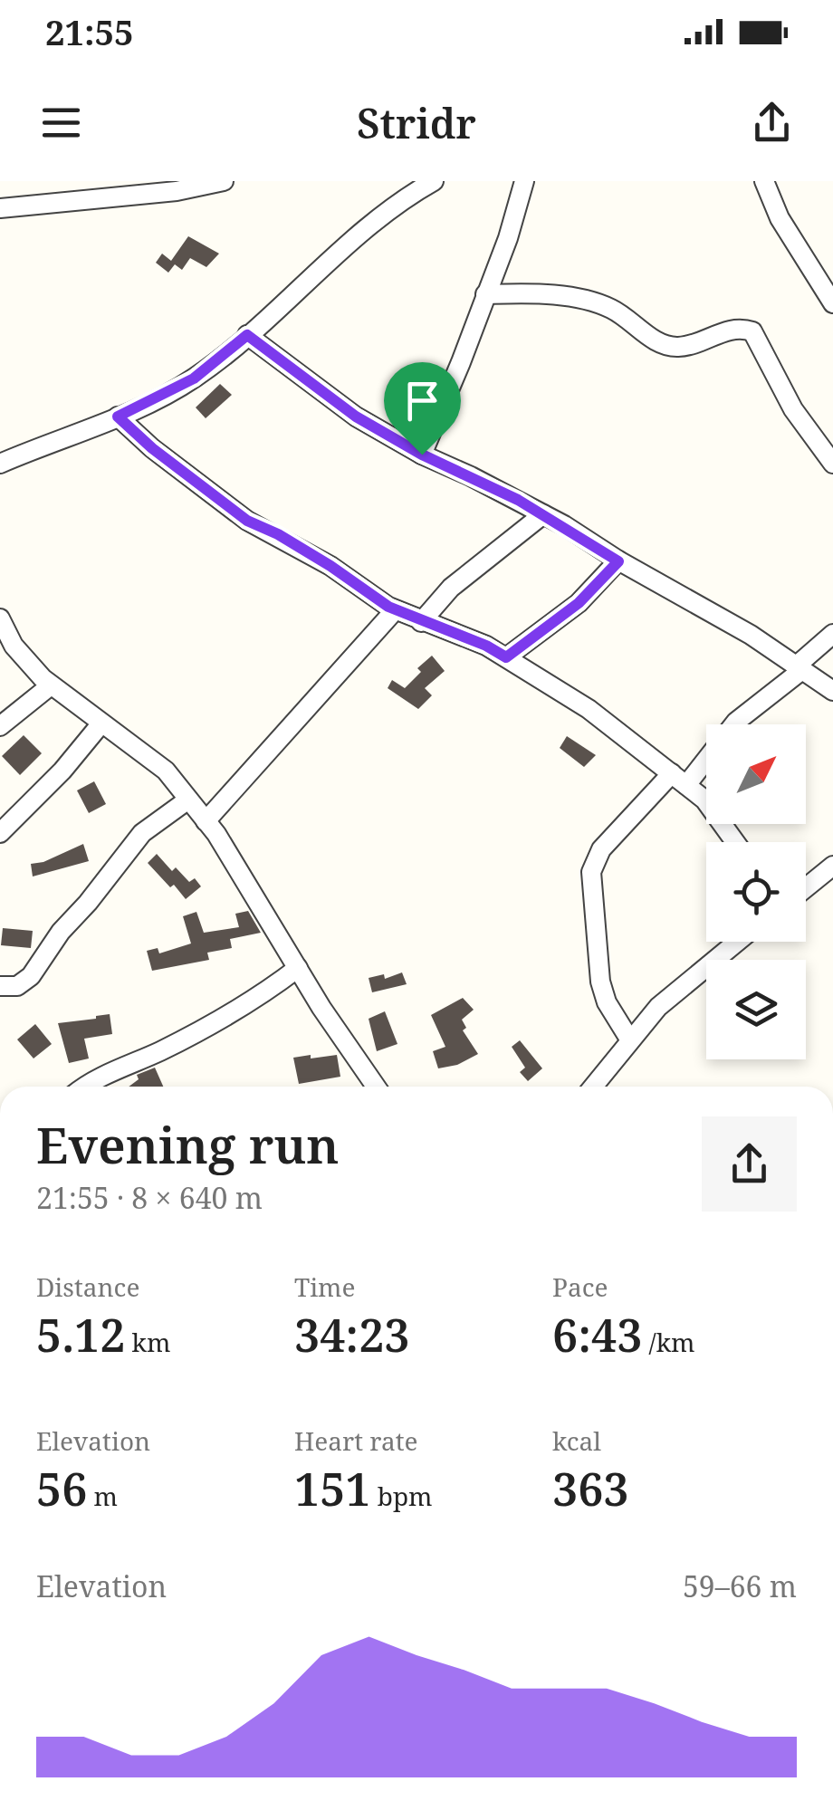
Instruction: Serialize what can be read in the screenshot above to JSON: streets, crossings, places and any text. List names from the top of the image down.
{
  "north": "top right",
  "page": {
    "status": "21:55",
    "header": "Stridr",
    "heading": ["Evening run", "21:55 · 8 × 640 m"],
    "stats": [
      ["Distance", "5.12 km"],
      ["Time", "34:23"],
      ["Pace", "6:43 /km"],
      ["Elevation", "56 m"],
      ["Heart rate", "151 bpm"],
      ["kcal", "363"]
    ],
    "chart": ["Elevation", "59–66 m"]
  }
}
